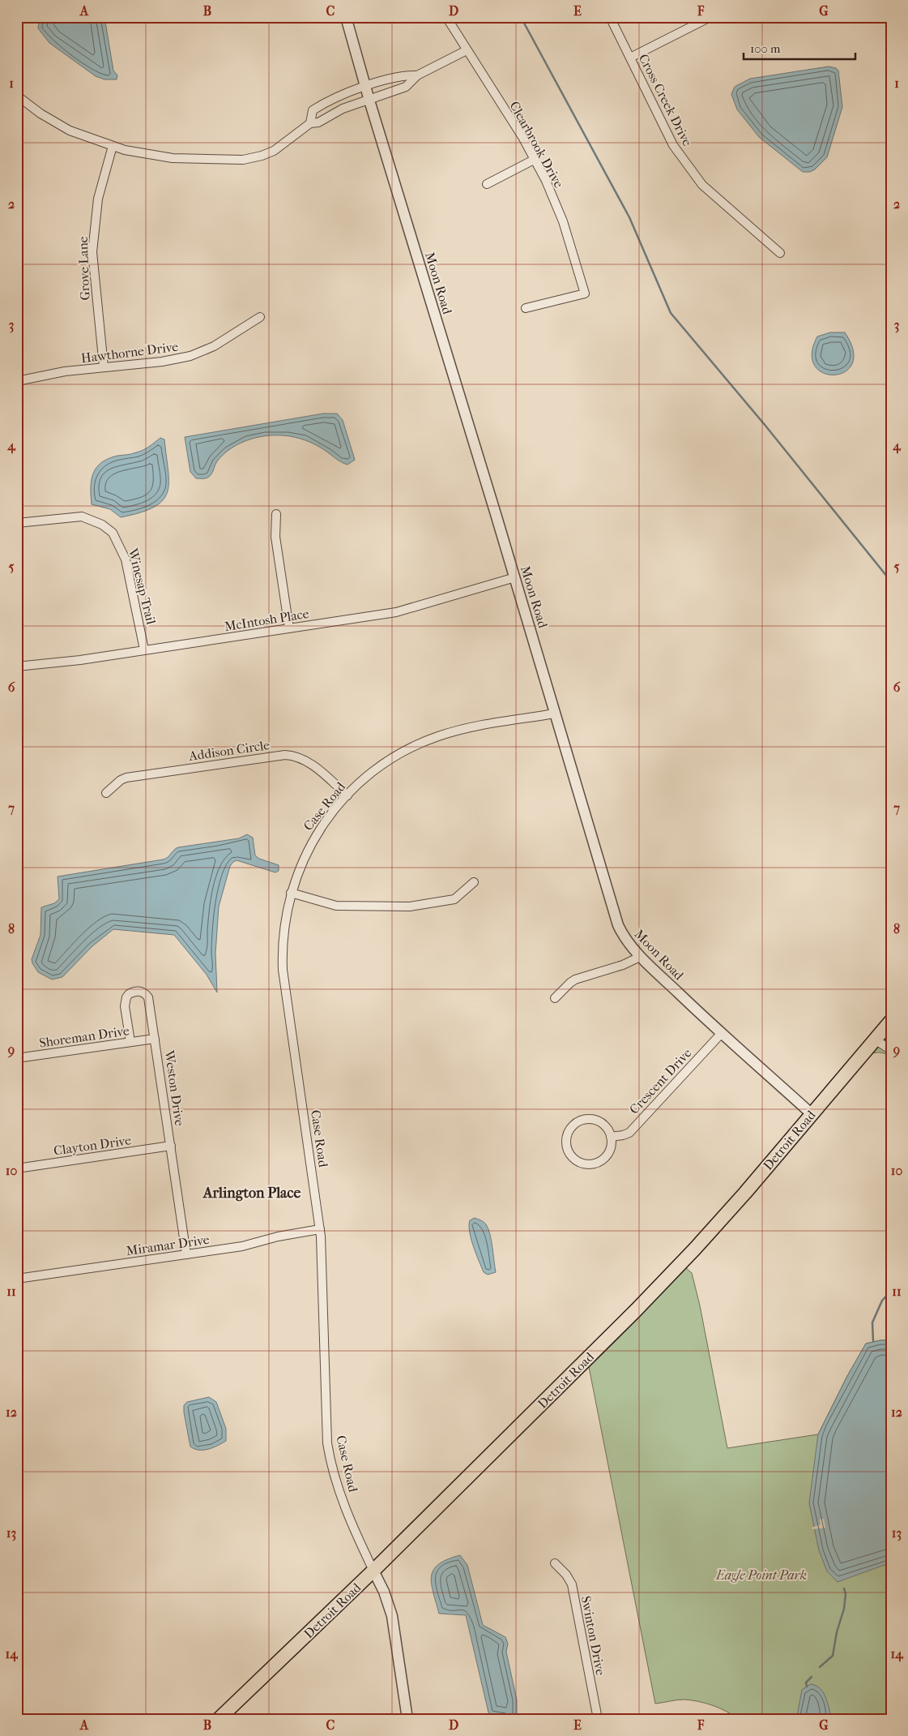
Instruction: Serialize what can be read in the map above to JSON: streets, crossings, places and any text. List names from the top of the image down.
{
  "streets": {
    "main road": ["Detroit Road"],
    "street": [
      "Cross Creek Drive",
      "Clearbrook Drive",
      "Grove Lane",
      "Moon Road",
      "Hawthorne Drive",
      "Winesap Trail",
      "McIntosh Place",
      "Addison Circle",
      "Case Road",
      "Shoreman Drive",
      "Crescent Drive",
      "Weston Drive",
      "Clayton Drive",
      "Miramar Drive",
      "Swinton Drive"
    ]
  },
  "crossings": [
    ["Grove Lane", "Hawthorne Drive"],
    ["Moon Road", "McIntosh Place"],
    ["Moon Road", "Case Road"],
    ["Moon Road", "Crescent Drive"],
    ["Moon Road", "Detroit Road"],
    ["Winesap Trail", "McIntosh Place"],
    ["Addison Circle", "Case Road"],
    ["Case Road", "Detroit Road"],
    ["Case Road", "Miramar Drive"],
    ["Shoreman Drive", "Weston Drive"],
    ["Weston Drive", "Clayton Drive"],
    ["Weston Drive", "Miramar Drive"]
  ],
  "districts": ["Arlington Place"],
  "parks": ["Eagle Point Park"],
  "scale_bar": "100 m",
  "grid": {
    "columns": [
      "A",
      "B",
      "C",
      "D",
      "E",
      "F",
      "G"
    ],
    "rows": [
      "1",
      "2",
      "3",
      "4",
      "5",
      "6",
      "7",
      "8",
      "9",
      "10",
      "11",
      "12",
      "13",
      "14"
    ]
  }
}
